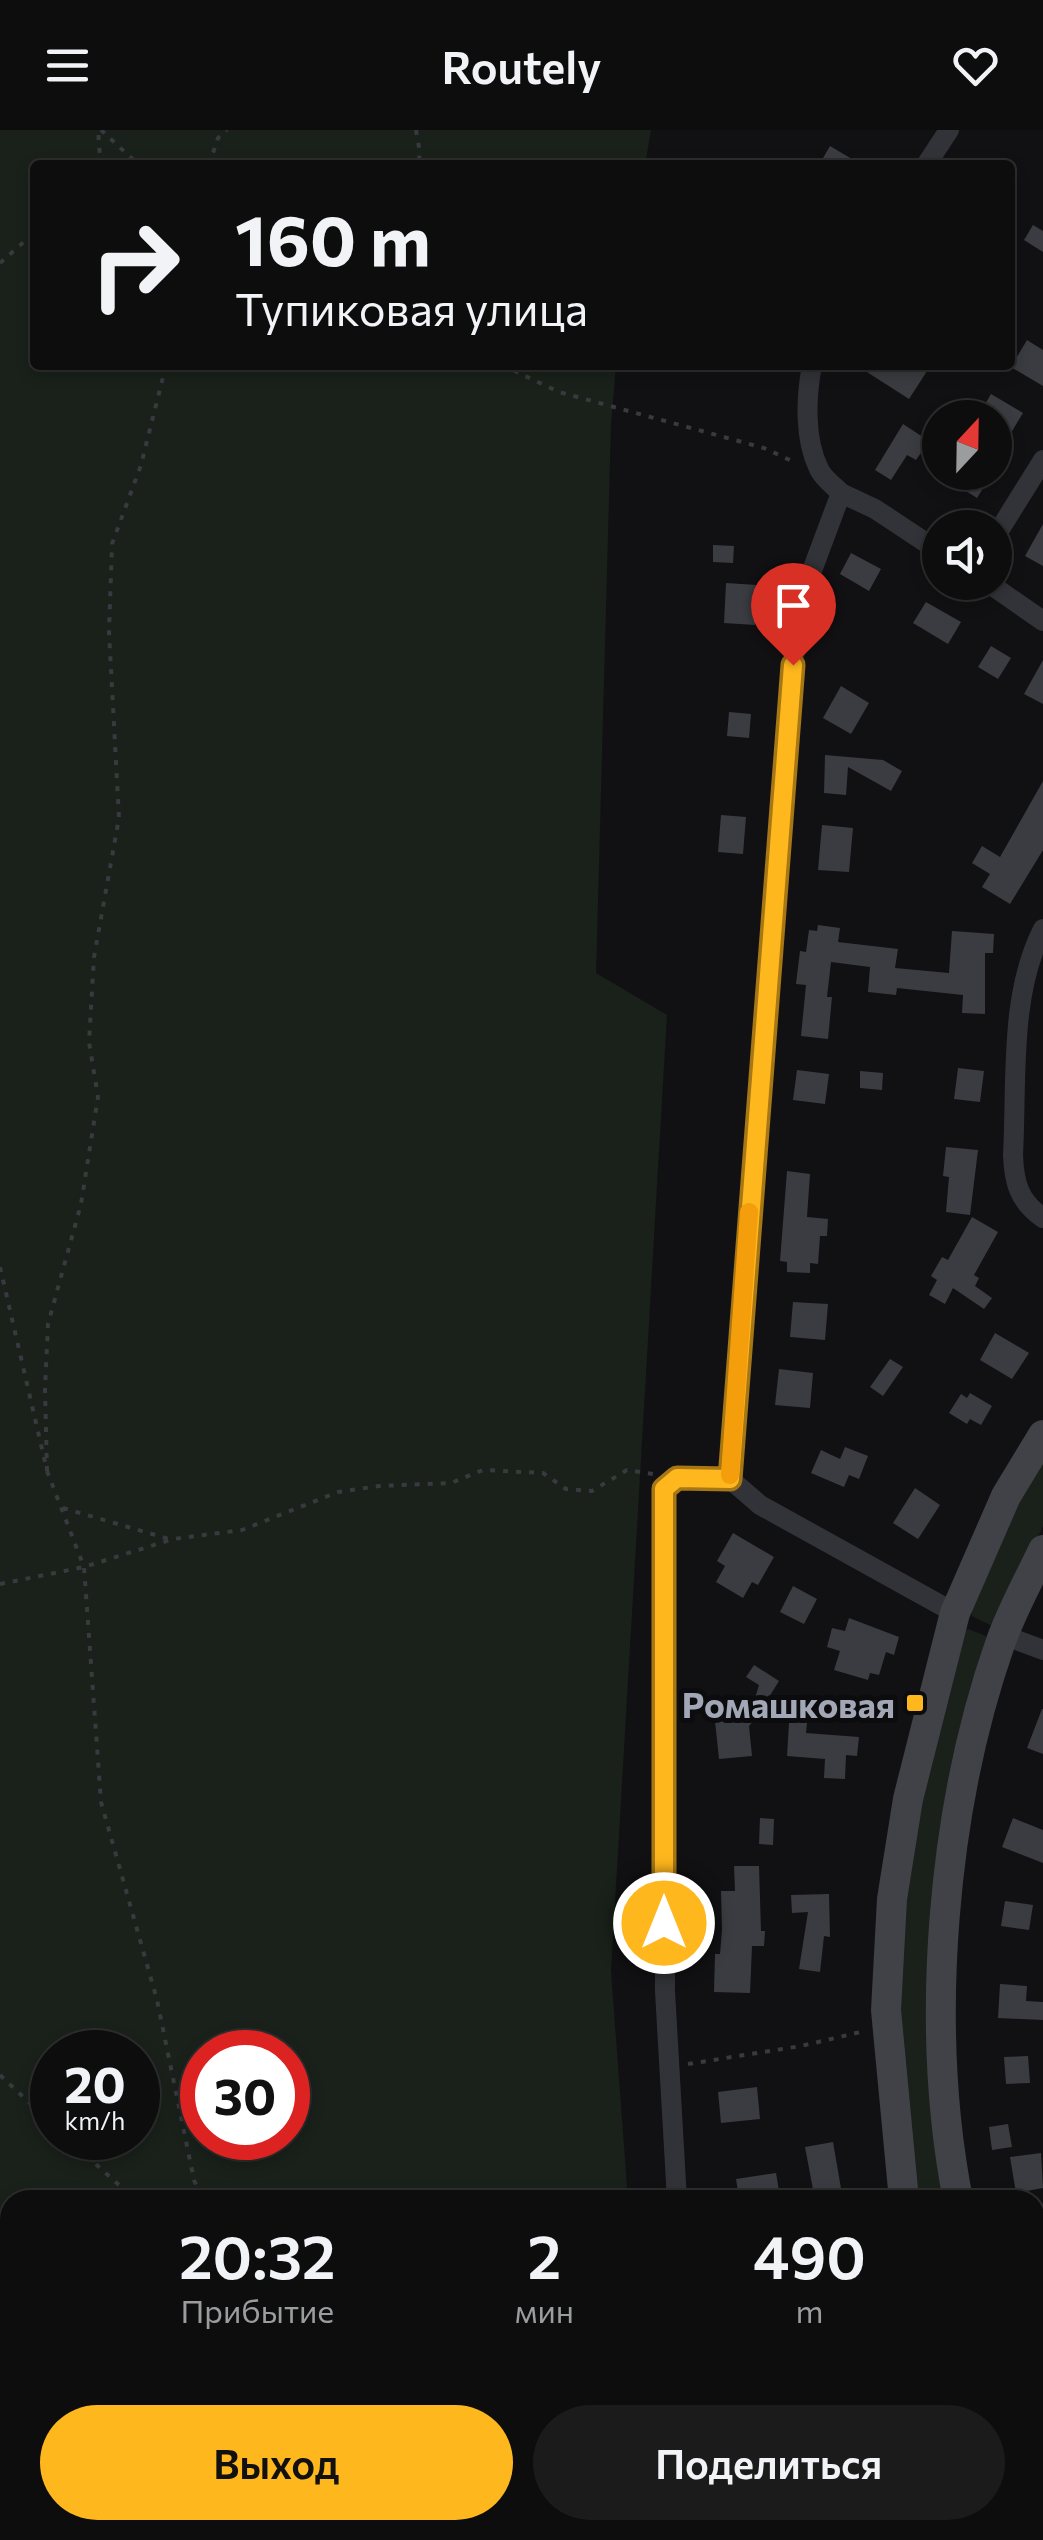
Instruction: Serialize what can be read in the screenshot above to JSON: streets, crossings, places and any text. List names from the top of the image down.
{
  "places": {
    "transit": ["Ромашковая"]
  },
  "north": "top",
  "page": {
    "header": "Routely",
    "turn": ["160 m", "Тупиковая улица"],
    "speed": "20 km/h",
    "limit": "30",
    "eta": [
      "20:32",
      "Прибытие",
      "2",
      "мин",
      "490",
      "m"
    ],
    "buttons": ["Выход", "Поделиться"]
  }
}
